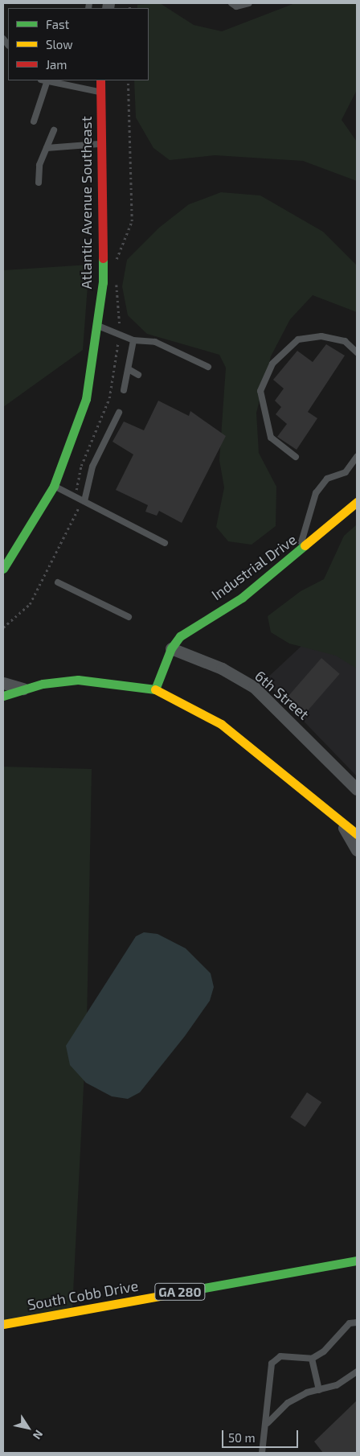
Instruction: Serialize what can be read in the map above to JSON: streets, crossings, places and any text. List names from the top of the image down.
{
  "streets": {
    "street": [
      "Atlantic Avenue Southeast",
      "Industrial Drive",
      "6th Street",
      "GA 280",
      "South Cobb Drive"
    ]
  },
  "crossings": [
    ["Industrial Drive", "6th Street"]
  ],
  "legend": ["Fast", "Slow", "Jam"],
  "scale_bar": "50 m",
  "north": "bottom right"
}
